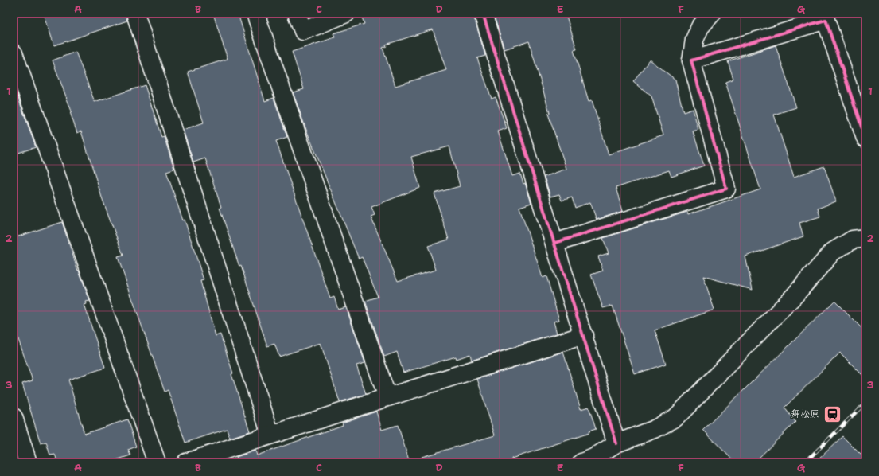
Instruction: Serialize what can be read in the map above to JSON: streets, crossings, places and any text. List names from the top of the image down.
{
  "places": {
    "station": ["舞松原"]
  },
  "grid": {
    "columns": [
      "A",
      "B",
      "C",
      "D",
      "E",
      "F",
      "G"
    ],
    "rows": ["1", "2", "3"]
  }
}
